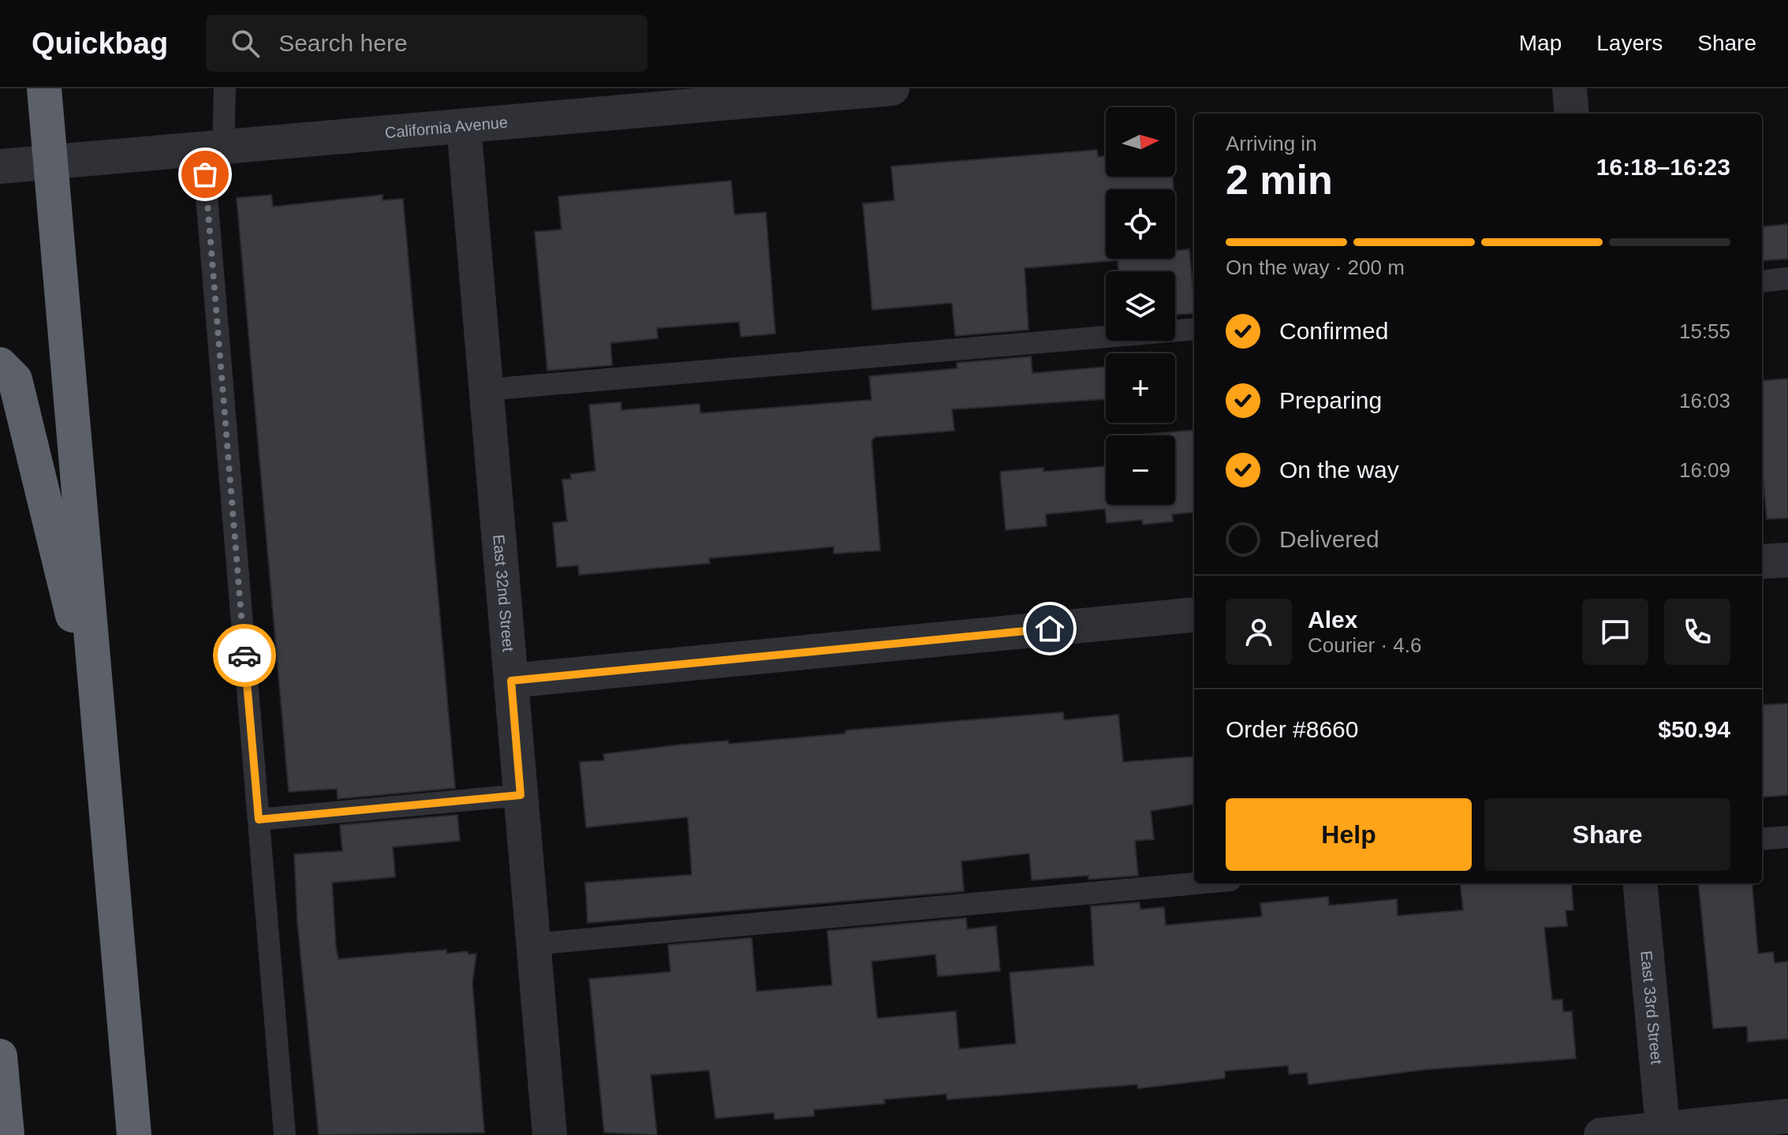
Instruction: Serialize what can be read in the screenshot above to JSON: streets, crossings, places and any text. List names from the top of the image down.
{
  "streets": {
    "street": ["California Avenue", "East 32nd Street", "East 33rd Street"]
  },
  "crossings": [
    ["California Avenue", "East 32nd Street"]
  ],
  "north": "right",
  "page": {
    "header": "Quickbag",
    "search": "Search here",
    "nav": ["Map", "Layers", "Share"],
    "map_buttons": ["+", "−"],
    "heading": ["2 min", "Arriving in", "16:18–16:23"],
    "panel": [
      "Alex",
      "Courier · 4.6",
      "Order #8660",
      "$50.94"
    ],
    "bar": "On the way · 200 m",
    "list": [
      ["Confirmed", "15:55"],
      ["Preparing", "16:03"],
      ["On the way", "16:09"],
      "Delivered"
    ],
    "buttons": ["Help", "Share"]
  }
}
